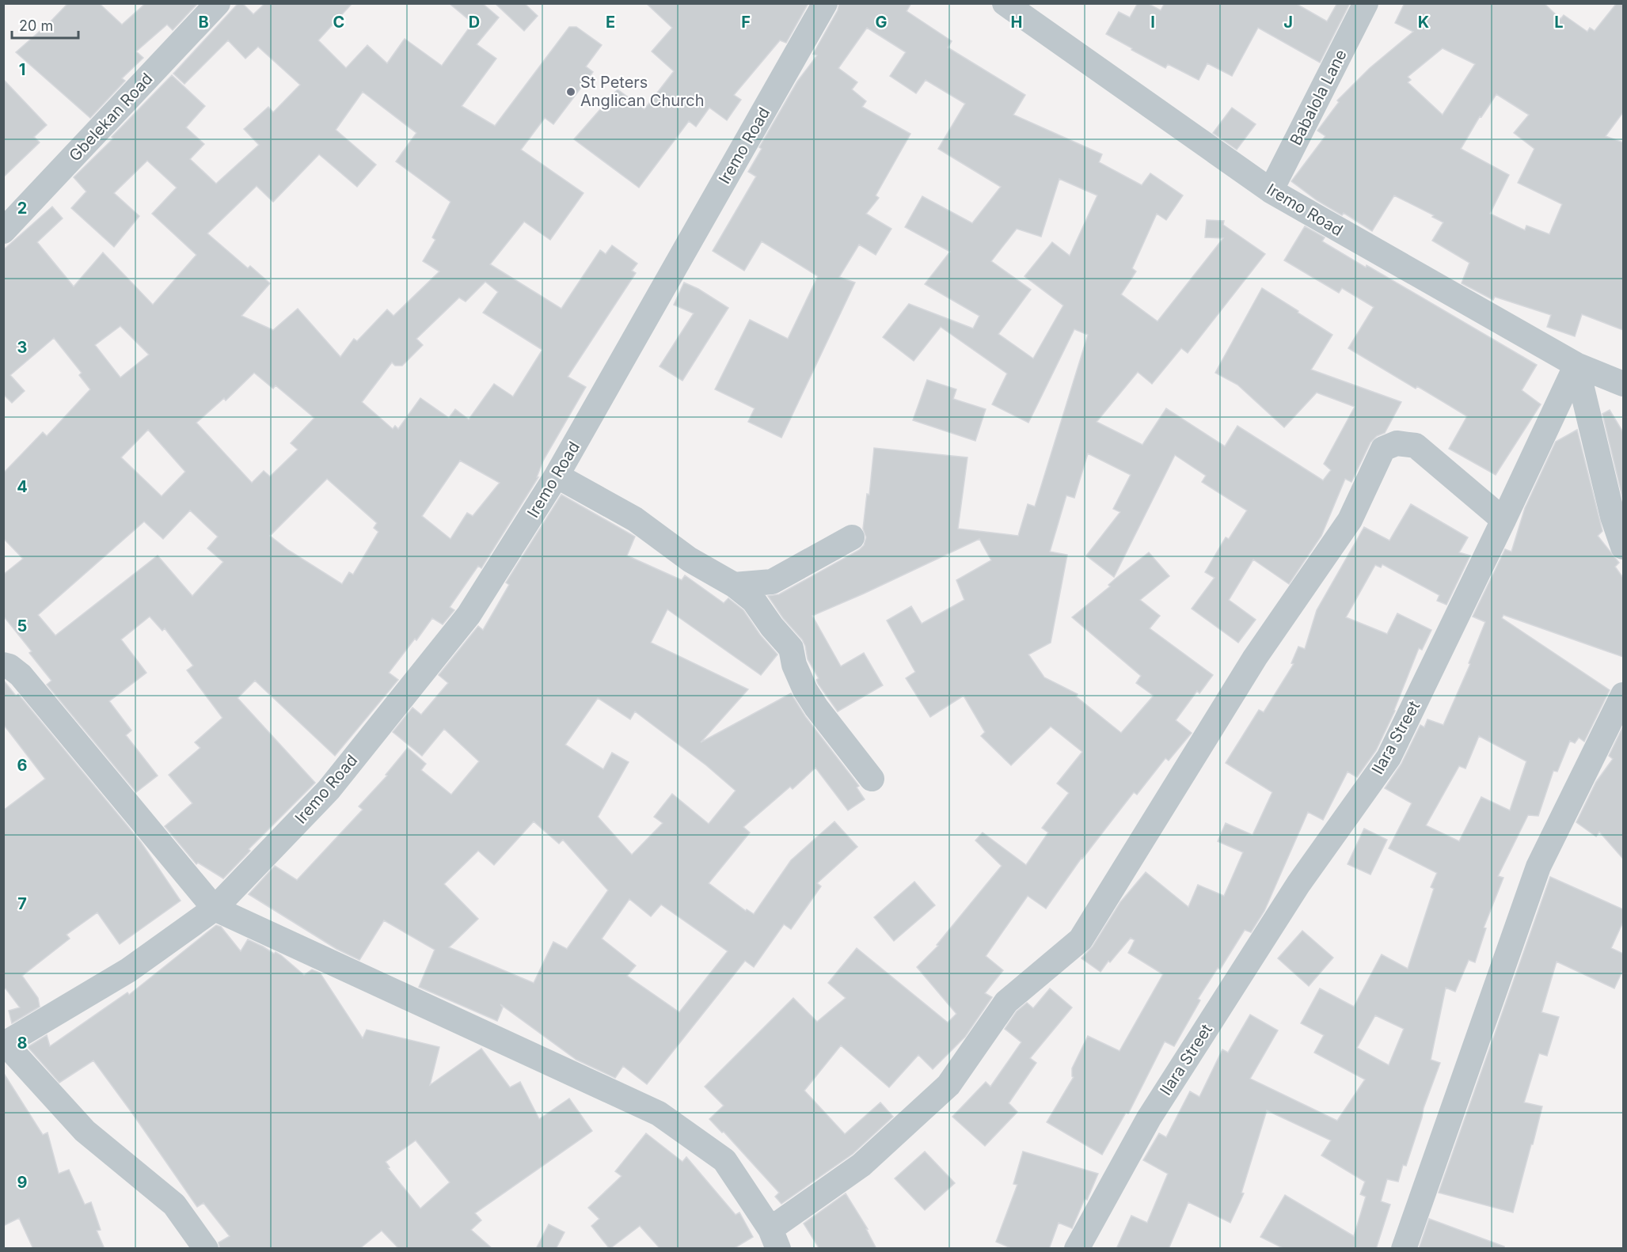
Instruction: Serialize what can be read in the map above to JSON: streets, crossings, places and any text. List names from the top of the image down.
{
  "streets": {
    "street": [
      "Babalola Lane",
      "Gbelekan Road",
      "Iremo Road",
      "Ilara Street"
    ]
  },
  "crossings": [
    ["Babalola Lane", "Iremo Road"],
    ["Iremo Road", "Ilara Street"]
  ],
  "places": ["St Peters Anglican Church"],
  "scale_bar": "20 m",
  "grid": {
    "columns": [
      "B",
      "C",
      "D",
      "E",
      "F",
      "G",
      "H",
      "I",
      "J",
      "K",
      "L"
    ],
    "rows": [
      "1",
      "2",
      "3",
      "4",
      "5",
      "6",
      "7",
      "8",
      "9"
    ]
  }
}
